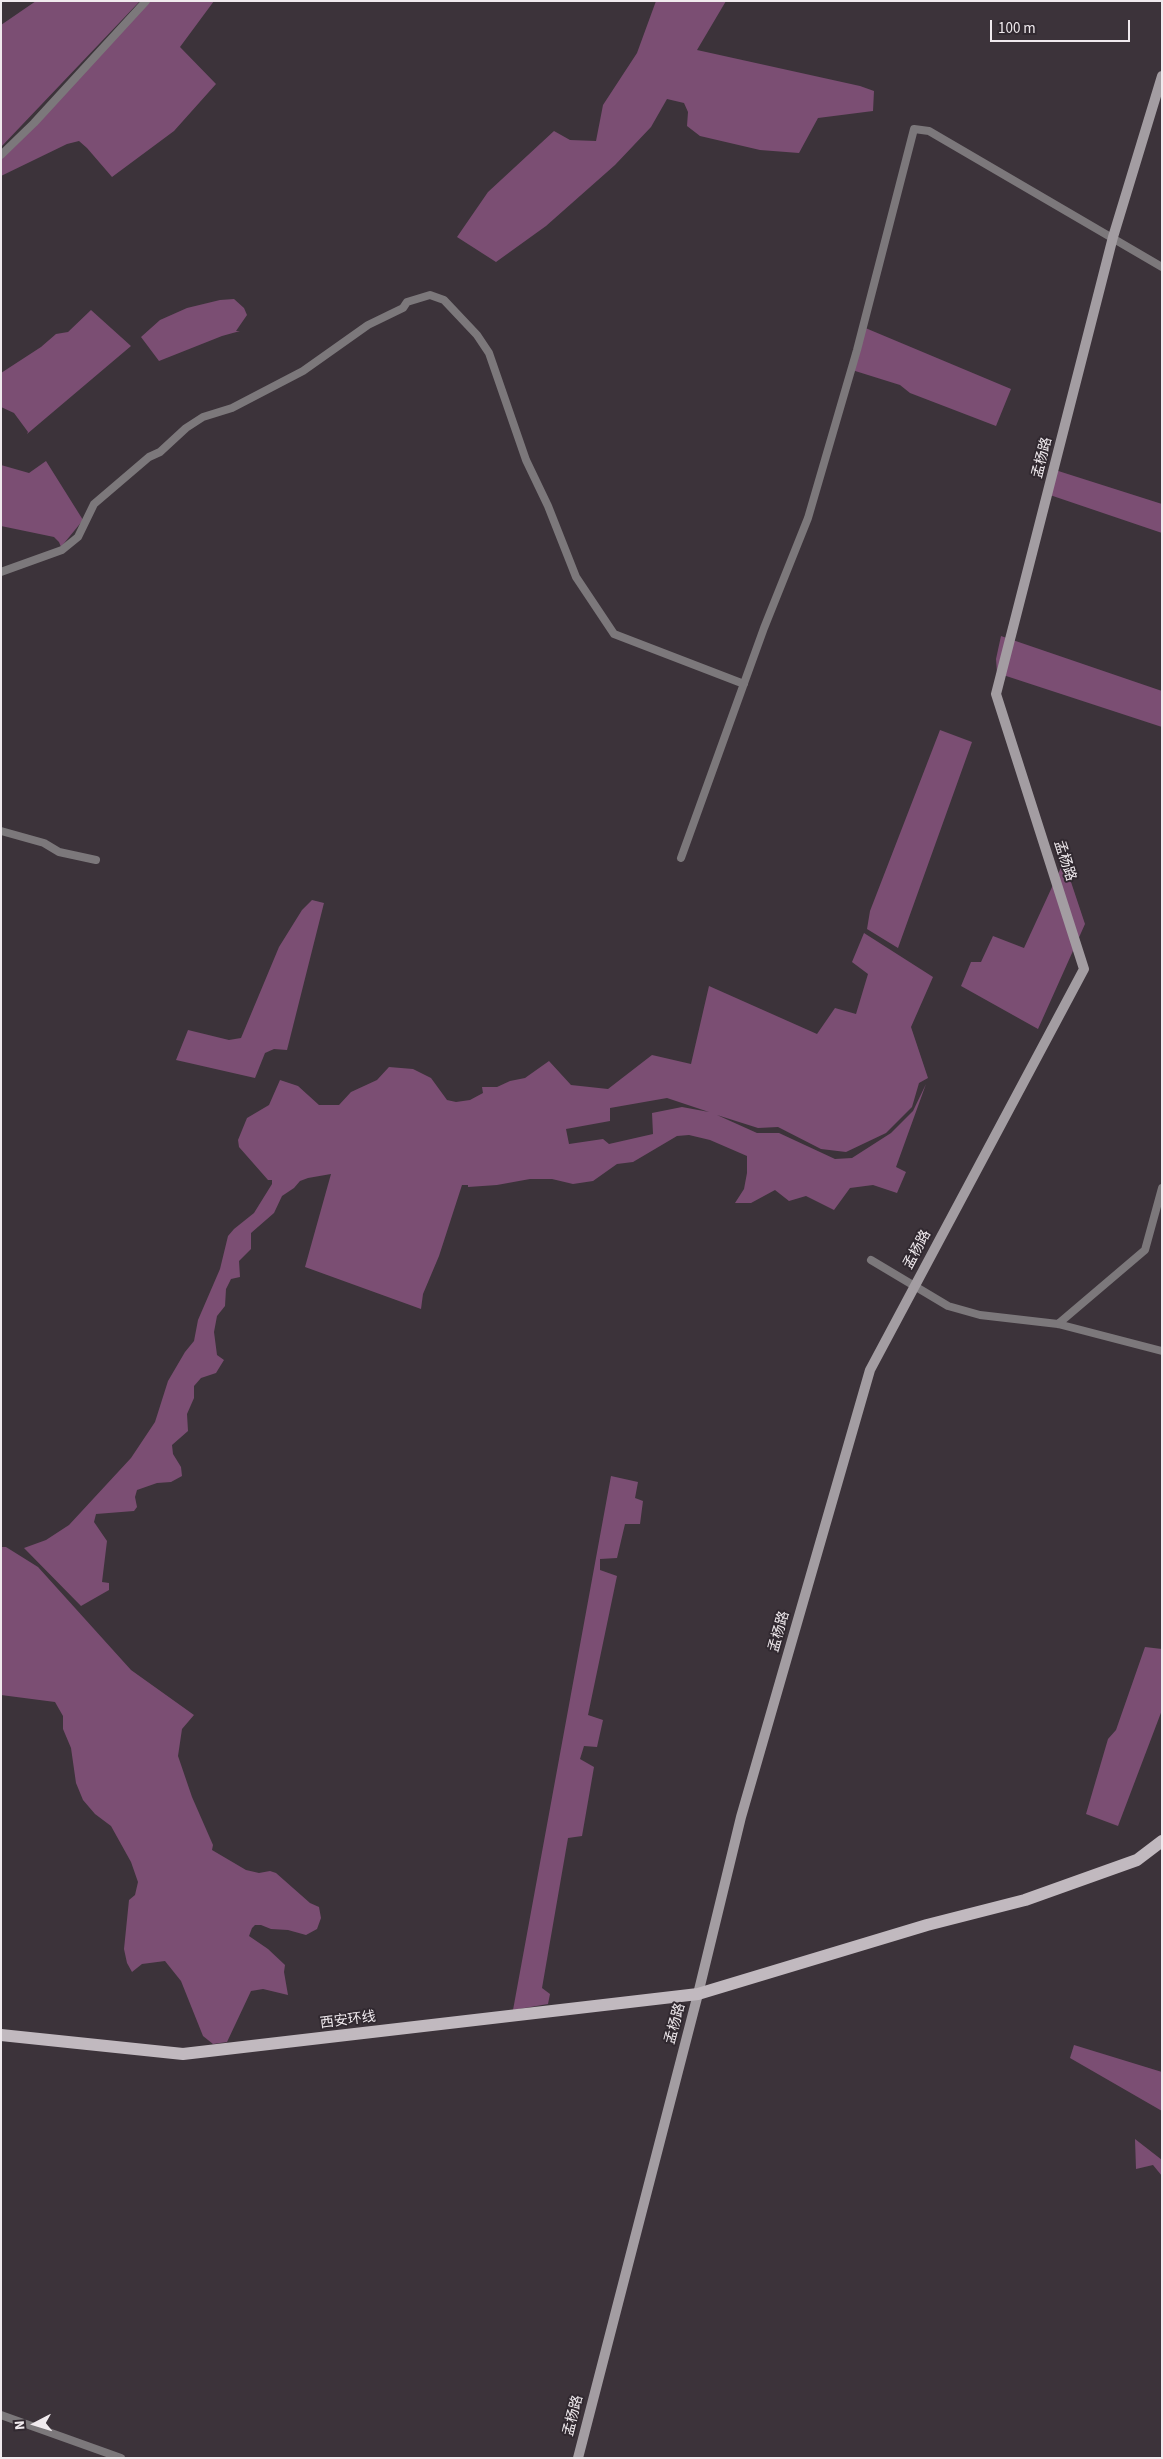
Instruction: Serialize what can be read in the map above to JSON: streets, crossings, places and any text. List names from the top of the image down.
{
  "streets": {
    "main road": ["孟杨路", "西安环线"]
  },
  "crossings": [
    ["孟杨路", "西安环线"]
  ],
  "scale_bar": "100 m",
  "north": "left"
}
